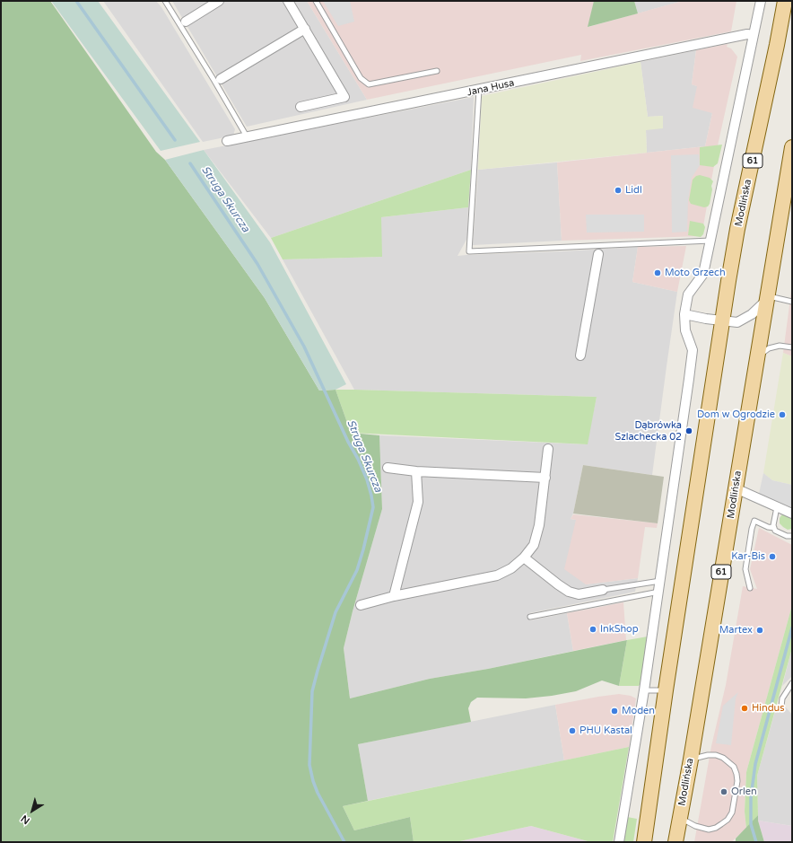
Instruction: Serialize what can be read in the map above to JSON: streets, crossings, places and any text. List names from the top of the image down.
{
  "streets": {
    "main road": ["61", "Modlińska"],
    "street": ["Jana Husa"]
  },
  "water": ["Struga Skurcza"],
  "places": [
    "Lidl",
    "Moto Grzech",
    "Dom w Ogrodzie",
    "Dąbrówka Szlachecka 02",
    "Kar-Bis",
    "InkShop",
    "Martex",
    "Hindus",
    "Moden",
    "PHU Kastal",
    "Orlen"
  ],
  "north": "bottom left"
}
